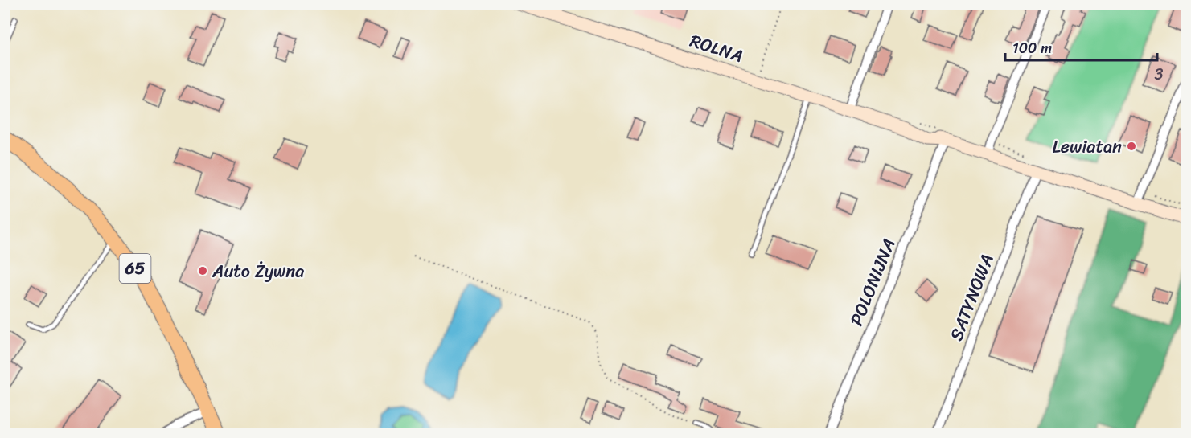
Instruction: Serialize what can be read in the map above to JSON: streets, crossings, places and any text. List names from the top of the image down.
{
  "streets": {
    "main road": ["65"],
    "street": ["ROLNA", "POLONIJNA", "SATYNOWA"]
  },
  "crossings": [
    ["ROLNA", "POLONIJNA"],
    ["ROLNA", "SATYNOWA"]
  ],
  "places": ["Lewiatan", "Auto Żywna"],
  "house_numbers": ["3"],
  "scale_bar": "100 m"
}
